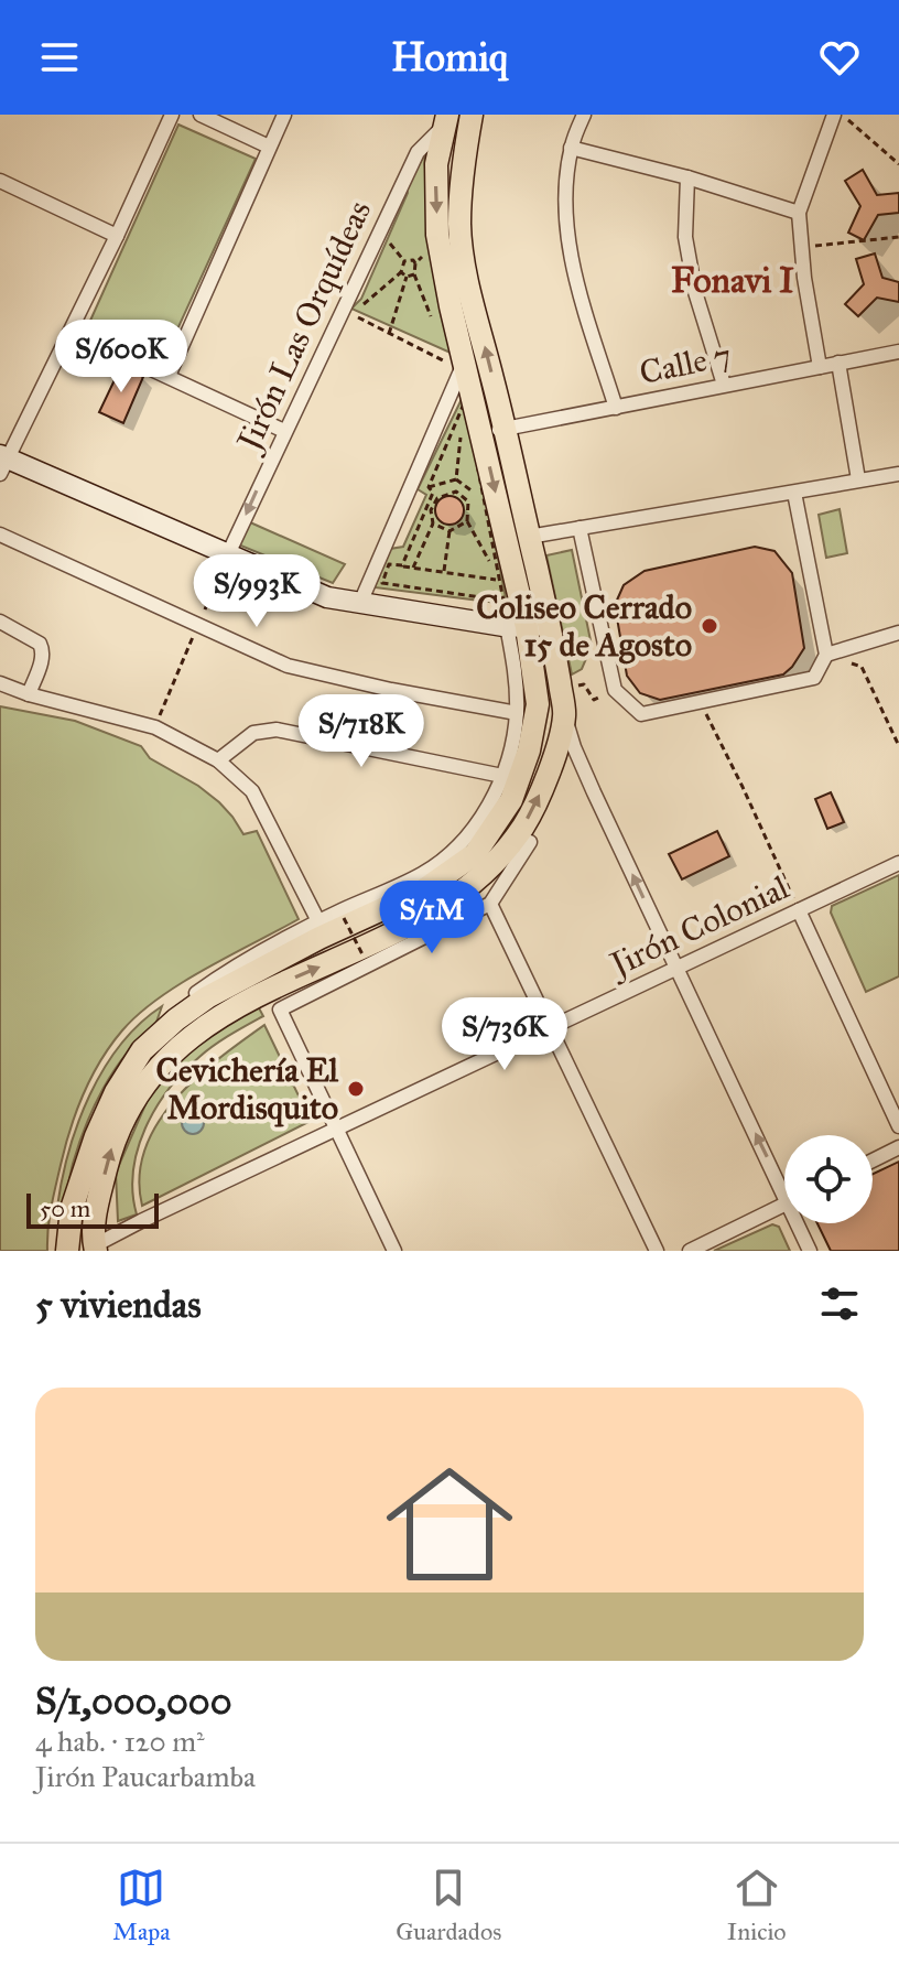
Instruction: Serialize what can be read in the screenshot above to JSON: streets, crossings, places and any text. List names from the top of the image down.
{
  "streets": {
    "street": ["Jirón Las Orquídeas", "Calle 7", "Jirón Colonial"]
  },
  "districts": ["Fonavi I"],
  "places": ["Coliseo Cerrado 15 de Agosto", "Cevichería El Mordisquito"],
  "scale_bar": "50 m",
  "page": {
    "header": "Homiq",
    "price": [
      "S/600K",
      "S/993K",
      "S/718K",
      "S/1M",
      "S/736K"
    ],
    "scale": "50 m",
    "heading": "5 viviendas",
    "list": [
      {
        "name": "S/1,000,000",
        "note": "4 hab. · 120 m² · Jirón Paucarbamba"
      }
    ],
    "tabs": ["Mapa", "Guardados", "Inicio"]
  }
}
